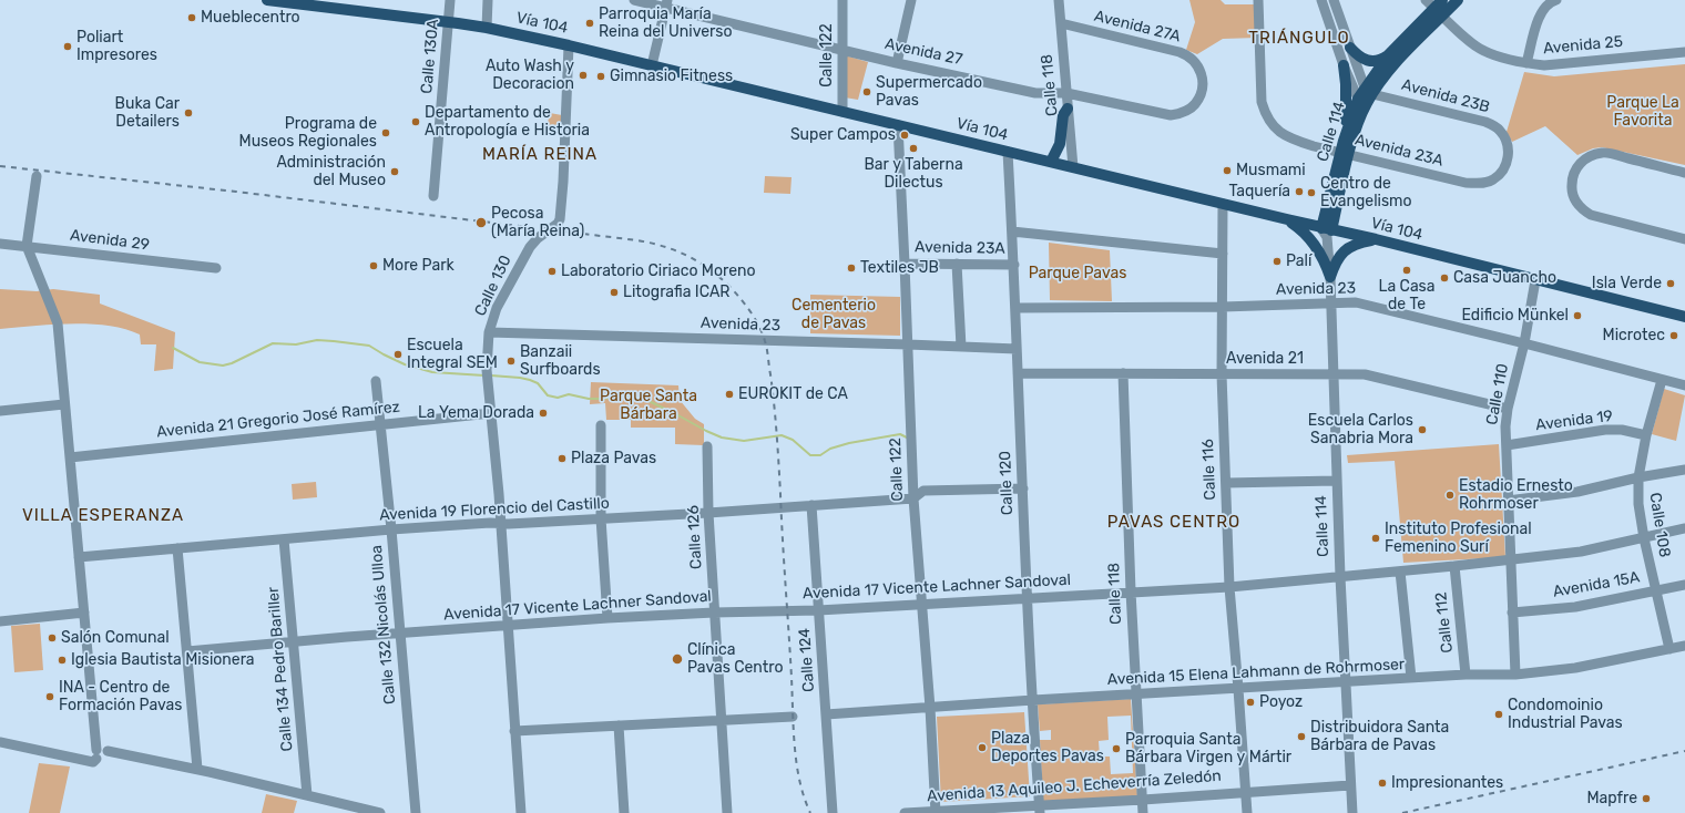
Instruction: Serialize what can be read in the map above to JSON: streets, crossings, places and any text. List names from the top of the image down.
{
  "streets": {
    "main road": ["Vía 104", "Calle 114"],
    "street": [
      "Avenida 27A",
      "Avenida 25",
      "Avenida 27",
      "Calle 122",
      "Calle 130A",
      "Calle 118",
      "Avenida 23B",
      "Avenida 23A",
      "Avenida 29",
      "Calle 130",
      "Avenida 23",
      "Avenida 21",
      "Calle 110",
      "Avenida 21 Gregorio José Ramírez",
      "Avenida 19",
      "Calle 116",
      "Calle 120",
      "Avenida 19 Florencio del Castillo",
      "Calle 108",
      "Calle 126",
      "Avenida 15A",
      "Avenida 17 Vicente Lachner Sandoval",
      "Calle 112",
      "Calle 132 Nicolás Ulloa",
      "Calle 124",
      "Calle 134 Pedro Bariller",
      "Avenida 15 Elena Lahmann de Rohrmoser",
      "Avenida 13 Aquileo J. Echeverría Zeledón"
    ]
  },
  "crossings": [
    ["Vía 104", "Calle 122"],
    ["Vía 104", "Calle 130A"],
    ["Vía 104", "Calle 118"],
    ["Vía 104", "Calle 114"],
    ["Vía 104", "Calle 130"],
    ["Vía 104", "Calle 110"],
    ["Vía 104", "Calle 116"],
    ["Vía 104", "Calle 120"],
    ["Avenida 27A", "Avenida 27"],
    ["Avenida 27A", "Calle 118"],
    ["Avenida 27", "Calle 122"],
    ["Avenida 27", "Calle 118"],
    ["Calle 122", "Avenida 23A"],
    ["Calle 122", "Avenida 23"],
    ["Calle 122", "Avenida 19 Florencio del Castillo"],
    ["Calle 122", "Avenida 17 Vicente Lachner Sandoval"],
    ["Calle 122", "Avenida 15 Elena Lahmann de Rohrmoser"],
    ["Calle 122", "Avenida 13 Aquileo J. Echeverría Zeledón"],
    ["Calle 118", "Avenida 21"],
    ["Calle 118", "Avenida 17 Vicente Lachner Sandoval"],
    ["Calle 118", "Avenida 15 Elena Lahmann de Rohrmoser"],
    ["Calle 118", "Avenida 13 Aquileo J. Echeverría Zeledón"],
    ["Avenida 23B", "Calle 114"],
    ["Avenida 23B", "Avenida 23A"],
    ["Calle 114", "Avenida 23A"],
    ["Calle 114", "Avenida 23"],
    ["Calle 114", "Avenida 21"],
    ["Calle 114", "Avenida 17 Vicente Lachner Sandoval"],
    ["Calle 114", "Avenida 15 Elena Lahmann de Rohrmoser"],
    ["Calle 114", "Avenida 13 Aquileo J. Echeverría Zeledón"],
    ["Avenida 23A", "Calle 116"],
    ["Avenida 23A", "Calle 120"],
    ["Calle 130", "Avenida 23"],
    ["Calle 130", "Avenida 21 Gregorio José Ramírez"],
    ["Calle 130", "Avenida 19 Florencio del Castillo"],
    ["Calle 130", "Avenida 17 Vicente Lachner Sandoval"],
    ["Avenida 23", "Calle 110"],
    ["Avenida 23", "Calle 116"],
    ["Avenida 23", "Calle 120"],
    ["Avenida 23", "Calle 108"],
    ["Avenida 21", "Calle 110"],
    ["Avenida 21", "Calle 116"],
    ["Avenida 21", "Calle 120"],
    ["Calle 110", "Avenida 19"],
    ["Calle 110", "Avenida 15A"],
    ["Calle 110", "Avenida 17 Vicente Lachner Sandoval"],
    ["Calle 110", "Avenida 15 Elena Lahmann de Rohrmoser"],
    ["Avenida 21 Gregorio José Ramírez", "Calle 132 Nicolás Ulloa"],
    ["Avenida 19", "Calle 108"],
    ["Calle 116", "Avenida 17 Vicente Lachner Sandoval"],
    ["Calle 116", "Avenida 15 Elena Lahmann de Rohrmoser"],
    ["Calle 116", "Avenida 13 Aquileo J. Echeverría Zeledón"],
    ["Calle 120", "Avenida 17 Vicente Lachner Sandoval"],
    ["Calle 120", "Avenida 15 Elena Lahmann de Rohrmoser"],
    ["Calle 120", "Avenida 13 Aquileo J. Echeverría Zeledón"],
    ["Avenida 19 Florencio del Castillo", "Calle 126"],
    ["Avenida 19 Florencio del Castillo", "Calle 132 Nicolás Ulloa"],
    ["Avenida 19 Florencio del Castillo", "Calle 124"],
    ["Avenida 19 Florencio del Castillo", "Calle 134 Pedro Bariller"],
    ["Calle 108", "Avenida 15A"],
    ["Calle 108", "Avenida 17 Vicente Lachner Sandoval"],
    ["Calle 108", "Avenida 15 Elena Lahmann de Rohrmoser"],
    ["Calle 126", "Avenida 17 Vicente Lachner Sandoval"],
    ["Avenida 17 Vicente Lachner Sandoval", "Calle 112"],
    ["Avenida 17 Vicente Lachner Sandoval", "Calle 132 Nicolás Ulloa"],
    ["Avenida 17 Vicente Lachner Sandoval", "Calle 124"],
    ["Avenida 17 Vicente Lachner Sandoval", "Calle 134 Pedro Bariller"],
    ["Calle 112", "Avenida 15 Elena Lahmann de Rohrmoser"],
    ["Calle 124", "Avenida 15 Elena Lahmann de Rohrmoser"]
  ],
  "districts": [
    "TRIÁNGULO",
    "MARÍA REINA",
    "VILLA ESPERANZA",
    "PAVAS CENTRO"
  ],
  "parks": [
    "Parque La Favorita",
    "Parque Pavas",
    "Cementerio de Pavas",
    "Parque Santa Bárbara"
  ],
  "places": [
    "Mueblecentro",
    "Parroquia María Reina del Universo",
    "Poliart Impresores",
    "Auto Wash y Decoracion",
    "Gimnasio Fitness",
    "Supermercado Pavas",
    "Buka Car Detailers",
    "Departamento de Antropología e Historia",
    "Programa de Museos Regionales",
    "Super Campos",
    "Bar y Taberna Dilectus",
    "Musmami",
    "Administración del Museo",
    "Taquería",
    "Centro de Evangelismo",
    "Pecosa (María Reina)",
    "Palí",
    "More Park",
    "Textiles JB",
    "La Casa de Te",
    "Laboratorio Ciriaco Moreno",
    "Casa Juancho",
    "Isla Verde",
    "Litografia ICAR",
    "Edificio Münkel",
    "Microtec",
    "Escuela Integral SEM",
    "Banzaii Surfboards",
    "EUROKIT de CA",
    "La Yema Dorada",
    "Escuela Carlos Sanabria Mora",
    "Plaza Pavas",
    "Estadio Ernesto Rohrmoser",
    "Instituto Profesional Femenino Surí",
    "Salón Comunal",
    "Clínica Pavas Centro",
    "Iglesia Bautista Misionera",
    "INA - Centro de Formación Pavas",
    "Poyoz",
    "Condomoinio Industrial Pavas",
    "Distribuidora Santa Bárbara de Pavas",
    "Plaza Deportes Pavas",
    "Parroquia Santa Bárbara Virgen y Mártir",
    "Impresionantes",
    "Mapfre"
  ]
}
